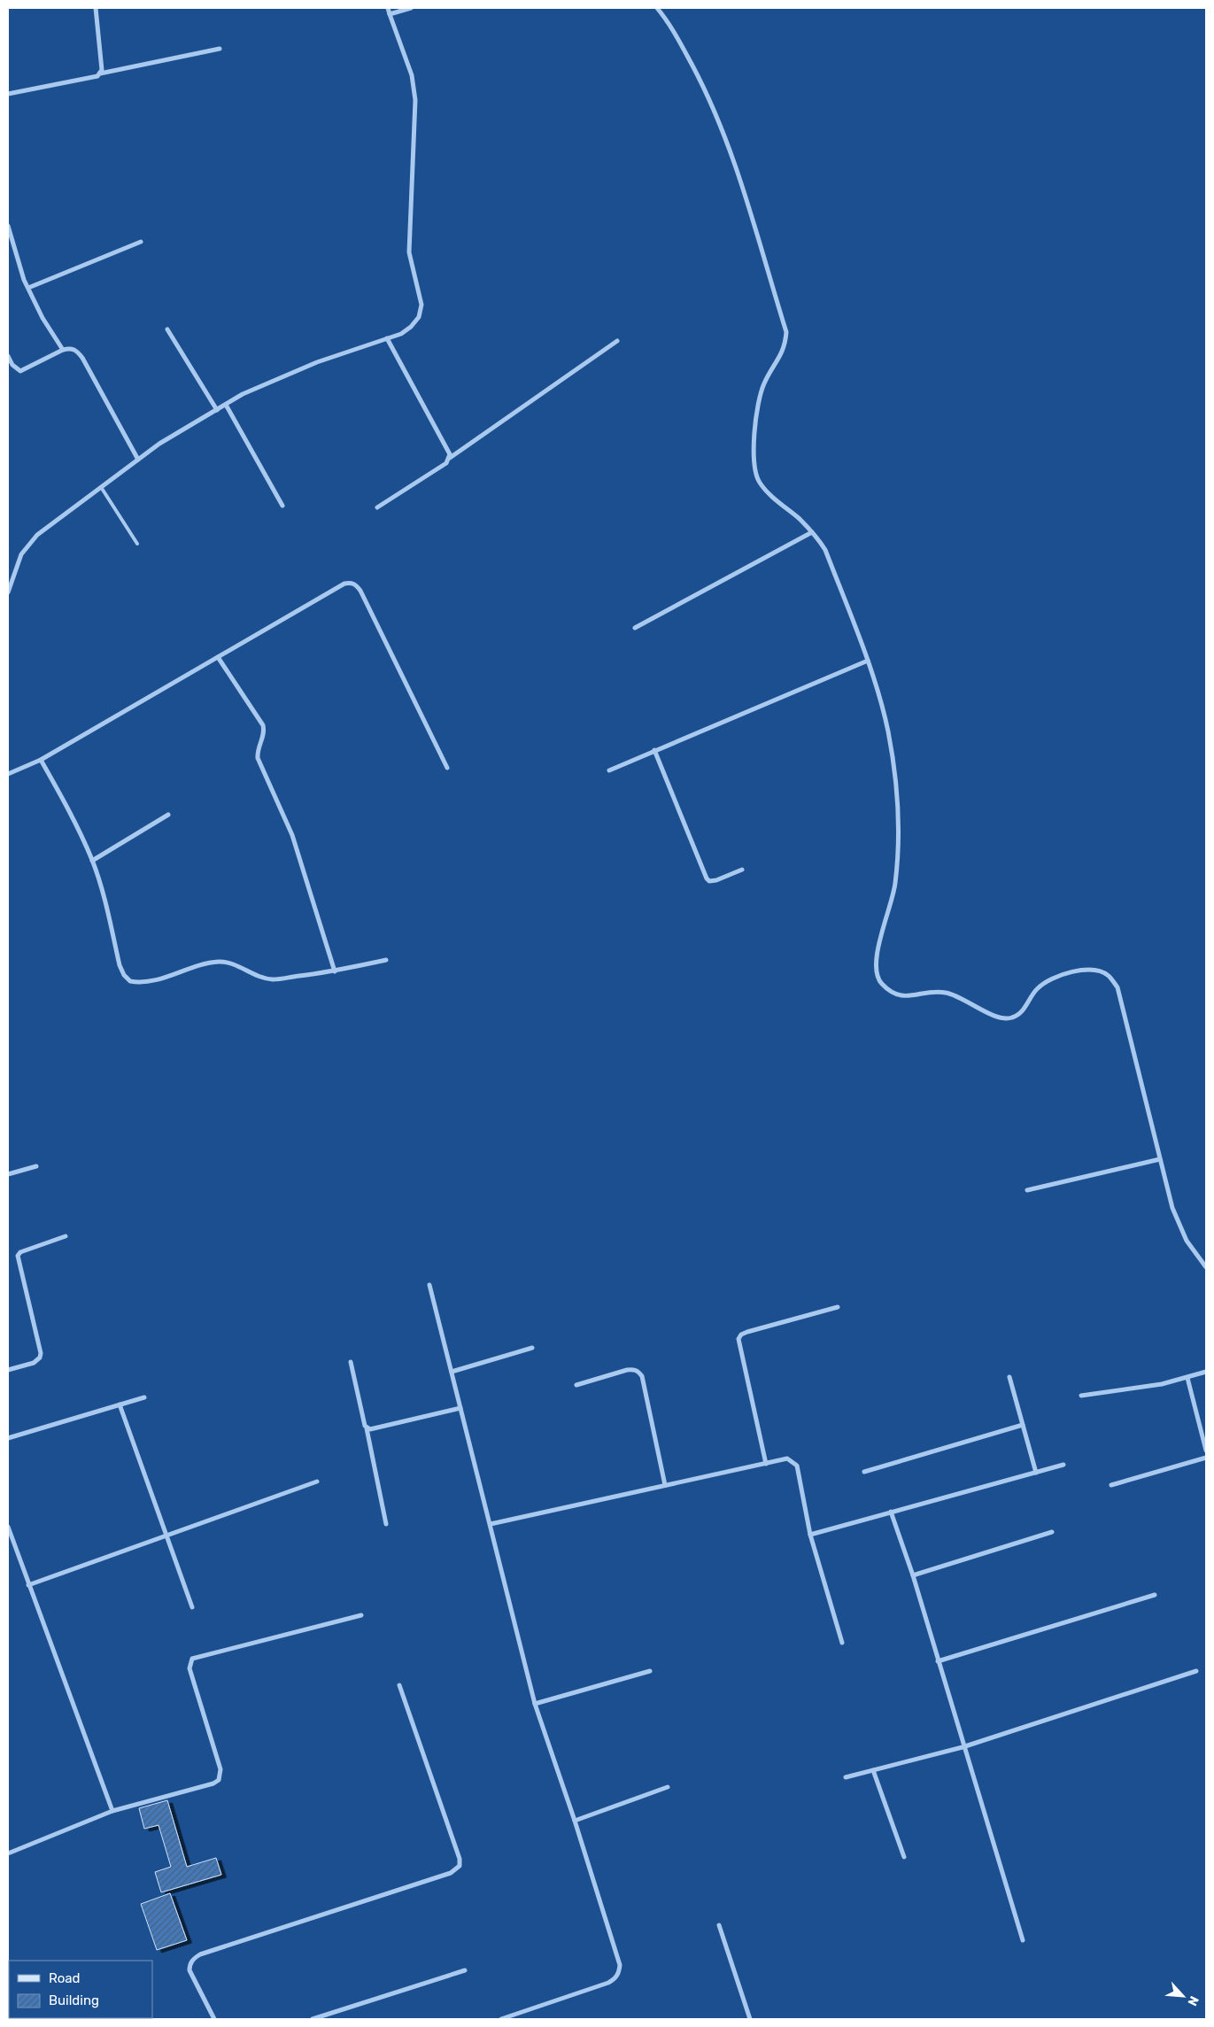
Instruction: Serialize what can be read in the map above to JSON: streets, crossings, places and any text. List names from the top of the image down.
{
  "legend": ["Road", "Building"],
  "north": "bottom right"
}
